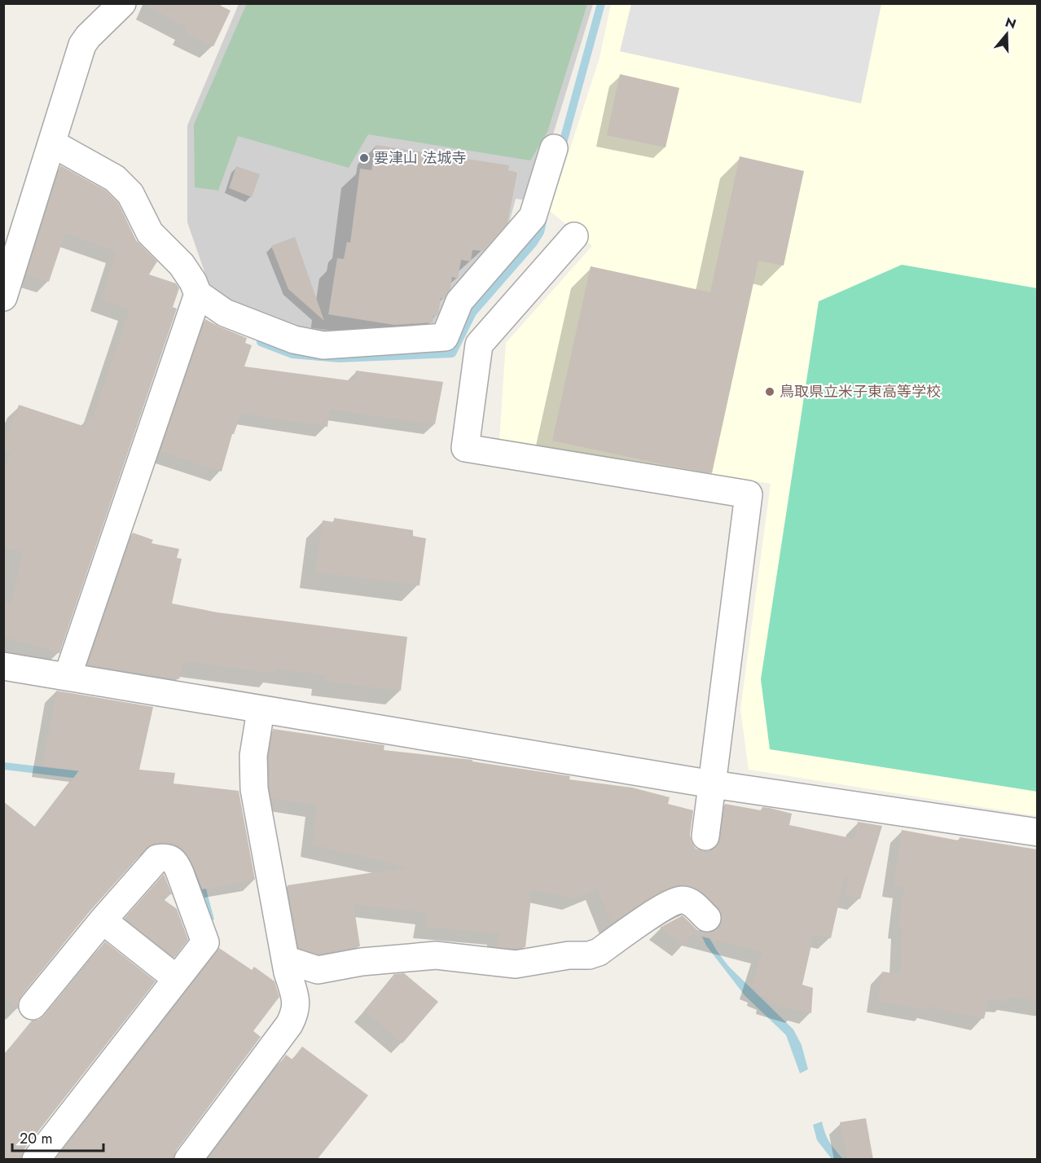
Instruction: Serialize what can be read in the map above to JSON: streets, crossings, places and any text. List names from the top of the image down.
{
  "places": ["要津山 法城寺", "鳥取県立米子東高等学校"],
  "scale_bar": "20 m",
  "north": "top"
}
